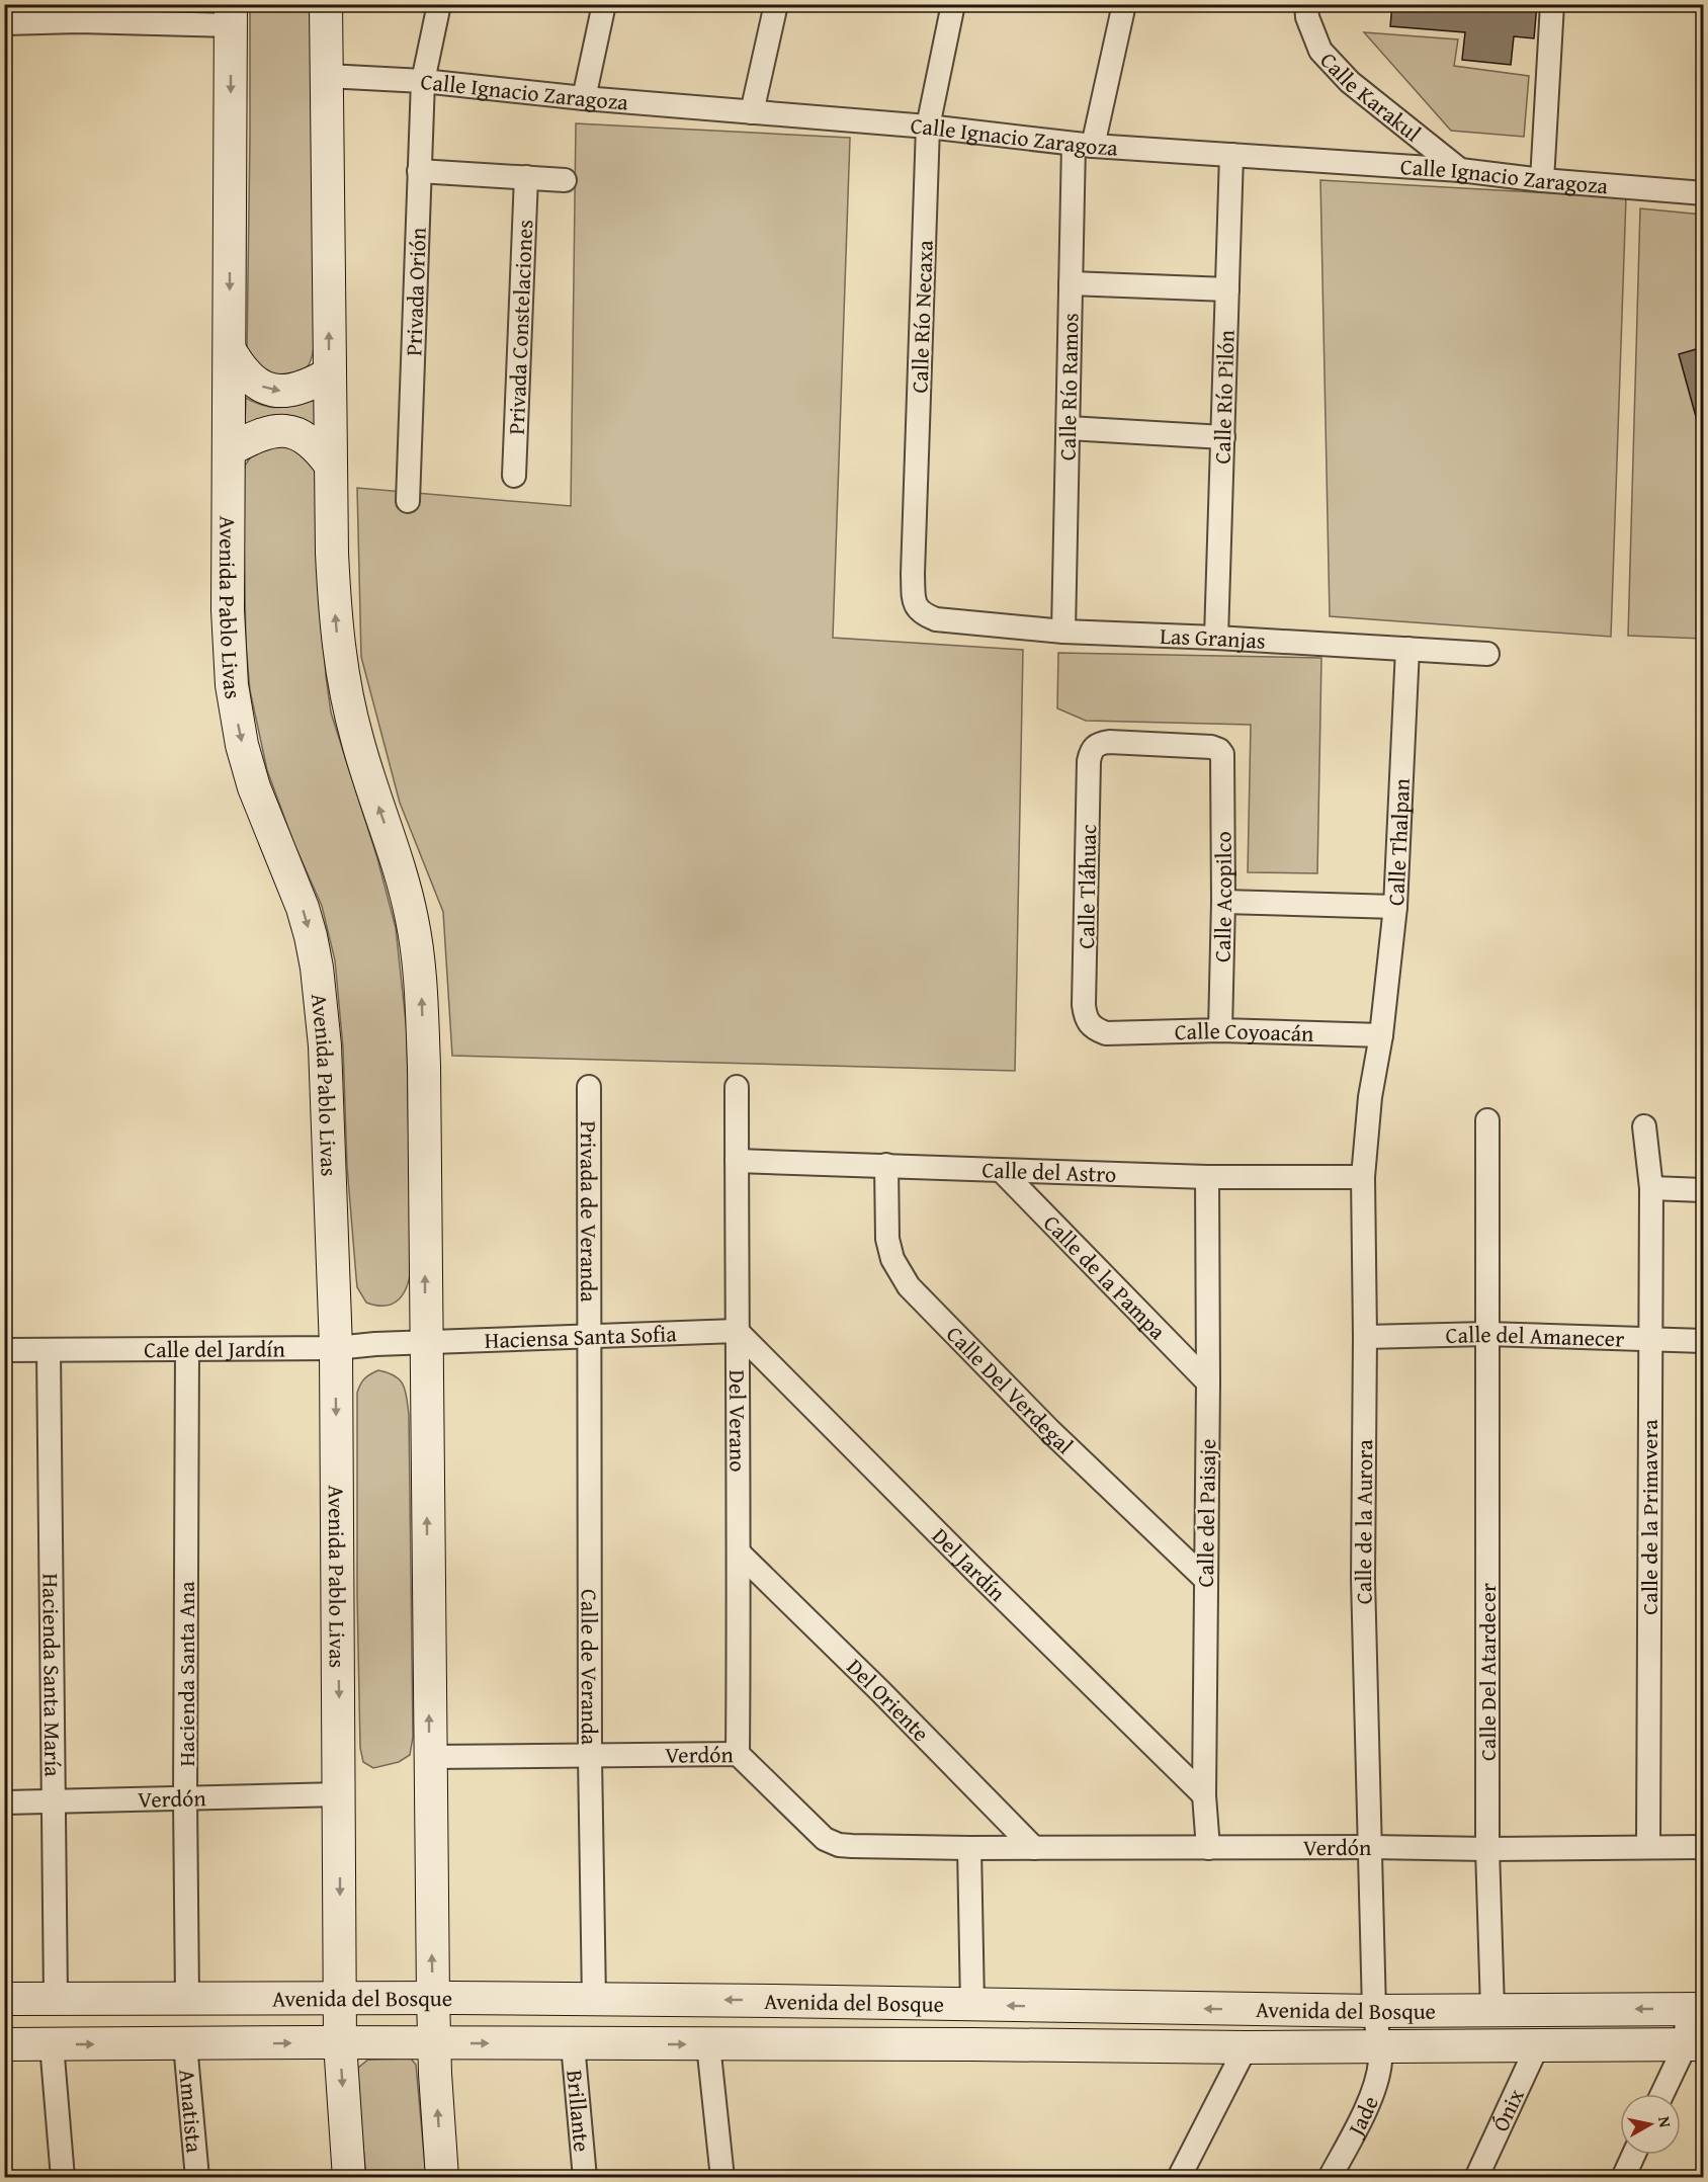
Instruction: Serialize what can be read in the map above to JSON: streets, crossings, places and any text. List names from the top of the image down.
{
  "streets": {
    "main road": ["Avenida Pablo Livas", "Avenida del Bosque"],
    "street": [
      "Calle Ignacio Zaragoza",
      "Calle Karakul",
      "Privada Orión",
      "Calle Río Necaxa",
      "Privada Constelaciones",
      "Calle Río Ramos",
      "Calle Río Pilón",
      "Las Granjas",
      "Calle Thalpan",
      "Calle Tláhuac",
      "Calle Acopilco",
      "Calle Coyoacán",
      "Calle del Astro",
      "Privada de Veranda",
      "Calle de la Pampa",
      "Haciensa Santa Sofia",
      "Calle del Amanecer",
      "Calle del Jardín",
      "Calle Del Verdegal",
      "Del Verano",
      "Calle del Paisaje",
      "Calle de la Primavera",
      "Calle de la Aurora",
      "Del Jardín",
      "Calle de Veranda",
      "Calle Del Atardecer",
      "Hacienda Santa Ana",
      "Hacienda Santa María",
      "Del Oriente",
      "Verdón",
      "Amatista",
      "Brillante",
      "Ónix",
      "Jade"
    ]
  },
  "crossings": [
    ["Calle Ignacio Zaragoza", "Calle Karakul"],
    ["Calle Ignacio Zaragoza", "Privada Orión"],
    ["Calle Ignacio Zaragoza", "Calle Río Necaxa"],
    ["Calle Ignacio Zaragoza", "Calle Río Ramos"],
    ["Calle Ignacio Zaragoza", "Calle Río Pilón"],
    ["Calle Río Necaxa", "Las Granjas"],
    ["Calle Río Ramos", "Las Granjas"],
    ["Calle Río Pilón", "Las Granjas"],
    ["Avenida Pablo Livas", "Calle del Jardín"],
    ["Avenida Pablo Livas", "Verdón"],
    ["Avenida Pablo Livas", "Avenida del Bosque"],
    ["Las Granjas", "Calle Thalpan"],
    ["Calle Thalpan", "Calle Coyoacán"],
    ["Calle Thalpan", "Calle de la Aurora"],
    ["Calle Tláhuac", "Calle Acopilco"],
    ["Calle Tláhuac", "Calle Coyoacán"],
    ["Calle Acopilco", "Calle Coyoacán"],
    ["Calle Coyoacán", "Calle de la Aurora"],
    ["Calle del Astro", "Calle de la Pampa"],
    ["Calle del Astro", "Calle Del Verdegal"],
    ["Calle del Astro", "Del Verano"],
    ["Calle del Astro", "Calle del Paisaje"],
    ["Calle del Astro", "Calle de la Aurora"],
    ["Privada de Veranda", "Haciensa Santa Sofia"],
    ["Privada de Veranda", "Calle de Veranda"],
    ["Calle de la Pampa", "Calle del Paisaje"],
    ["Haciensa Santa Sofia", "Calle del Jardín"],
    ["Haciensa Santa Sofia", "Del Verano"],
    ["Haciensa Santa Sofia", "Del Jardín"],
    ["Haciensa Santa Sofia", "Calle de Veranda"],
    ["Calle del Amanecer", "Calle de la Primavera"],
    ["Calle del Amanecer", "Calle de la Aurora"],
    ["Calle del Amanecer", "Calle Del Atardecer"],
    ["Calle del Jardín", "Hacienda Santa Ana"],
    ["Calle del Jardín", "Hacienda Santa María"],
    ["Calle Del Verdegal", "Calle del Paisaje"],
    ["Del Verano", "Del Jardín"],
    ["Del Verano", "Del Oriente"],
    ["Del Verano", "Verdón"],
    ["Calle del Paisaje", "Del Jardín"],
    ["Calle del Paisaje", "Verdón"],
    ["Calle de la Primavera", "Verdón"],
    ["Calle de la Aurora", "Verdón"],
    ["Calle de la Aurora", "Avenida del Bosque"],
    ["Calle de la Aurora", "Jade"],
    ["Calle de Veranda", "Verdón"],
    ["Calle de Veranda", "Avenida del Bosque"],
    ["Calle Del Atardecer", "Verdón"],
    ["Calle Del Atardecer", "Avenida del Bosque"],
    ["Hacienda Santa Ana", "Verdón"],
    ["Hacienda Santa Ana", "Avenida del Bosque"],
    ["Hacienda Santa María", "Verdón"],
    ["Hacienda Santa María", "Avenida del Bosque"],
    ["Del Oriente", "Verdón"],
    ["Avenida del Bosque", "Amatista"],
    ["Avenida del Bosque", "Brillante"],
    ["Avenida del Bosque", "Ónix"],
    ["Avenida del Bosque", "Jade"]
  ],
  "north": "right"
}
